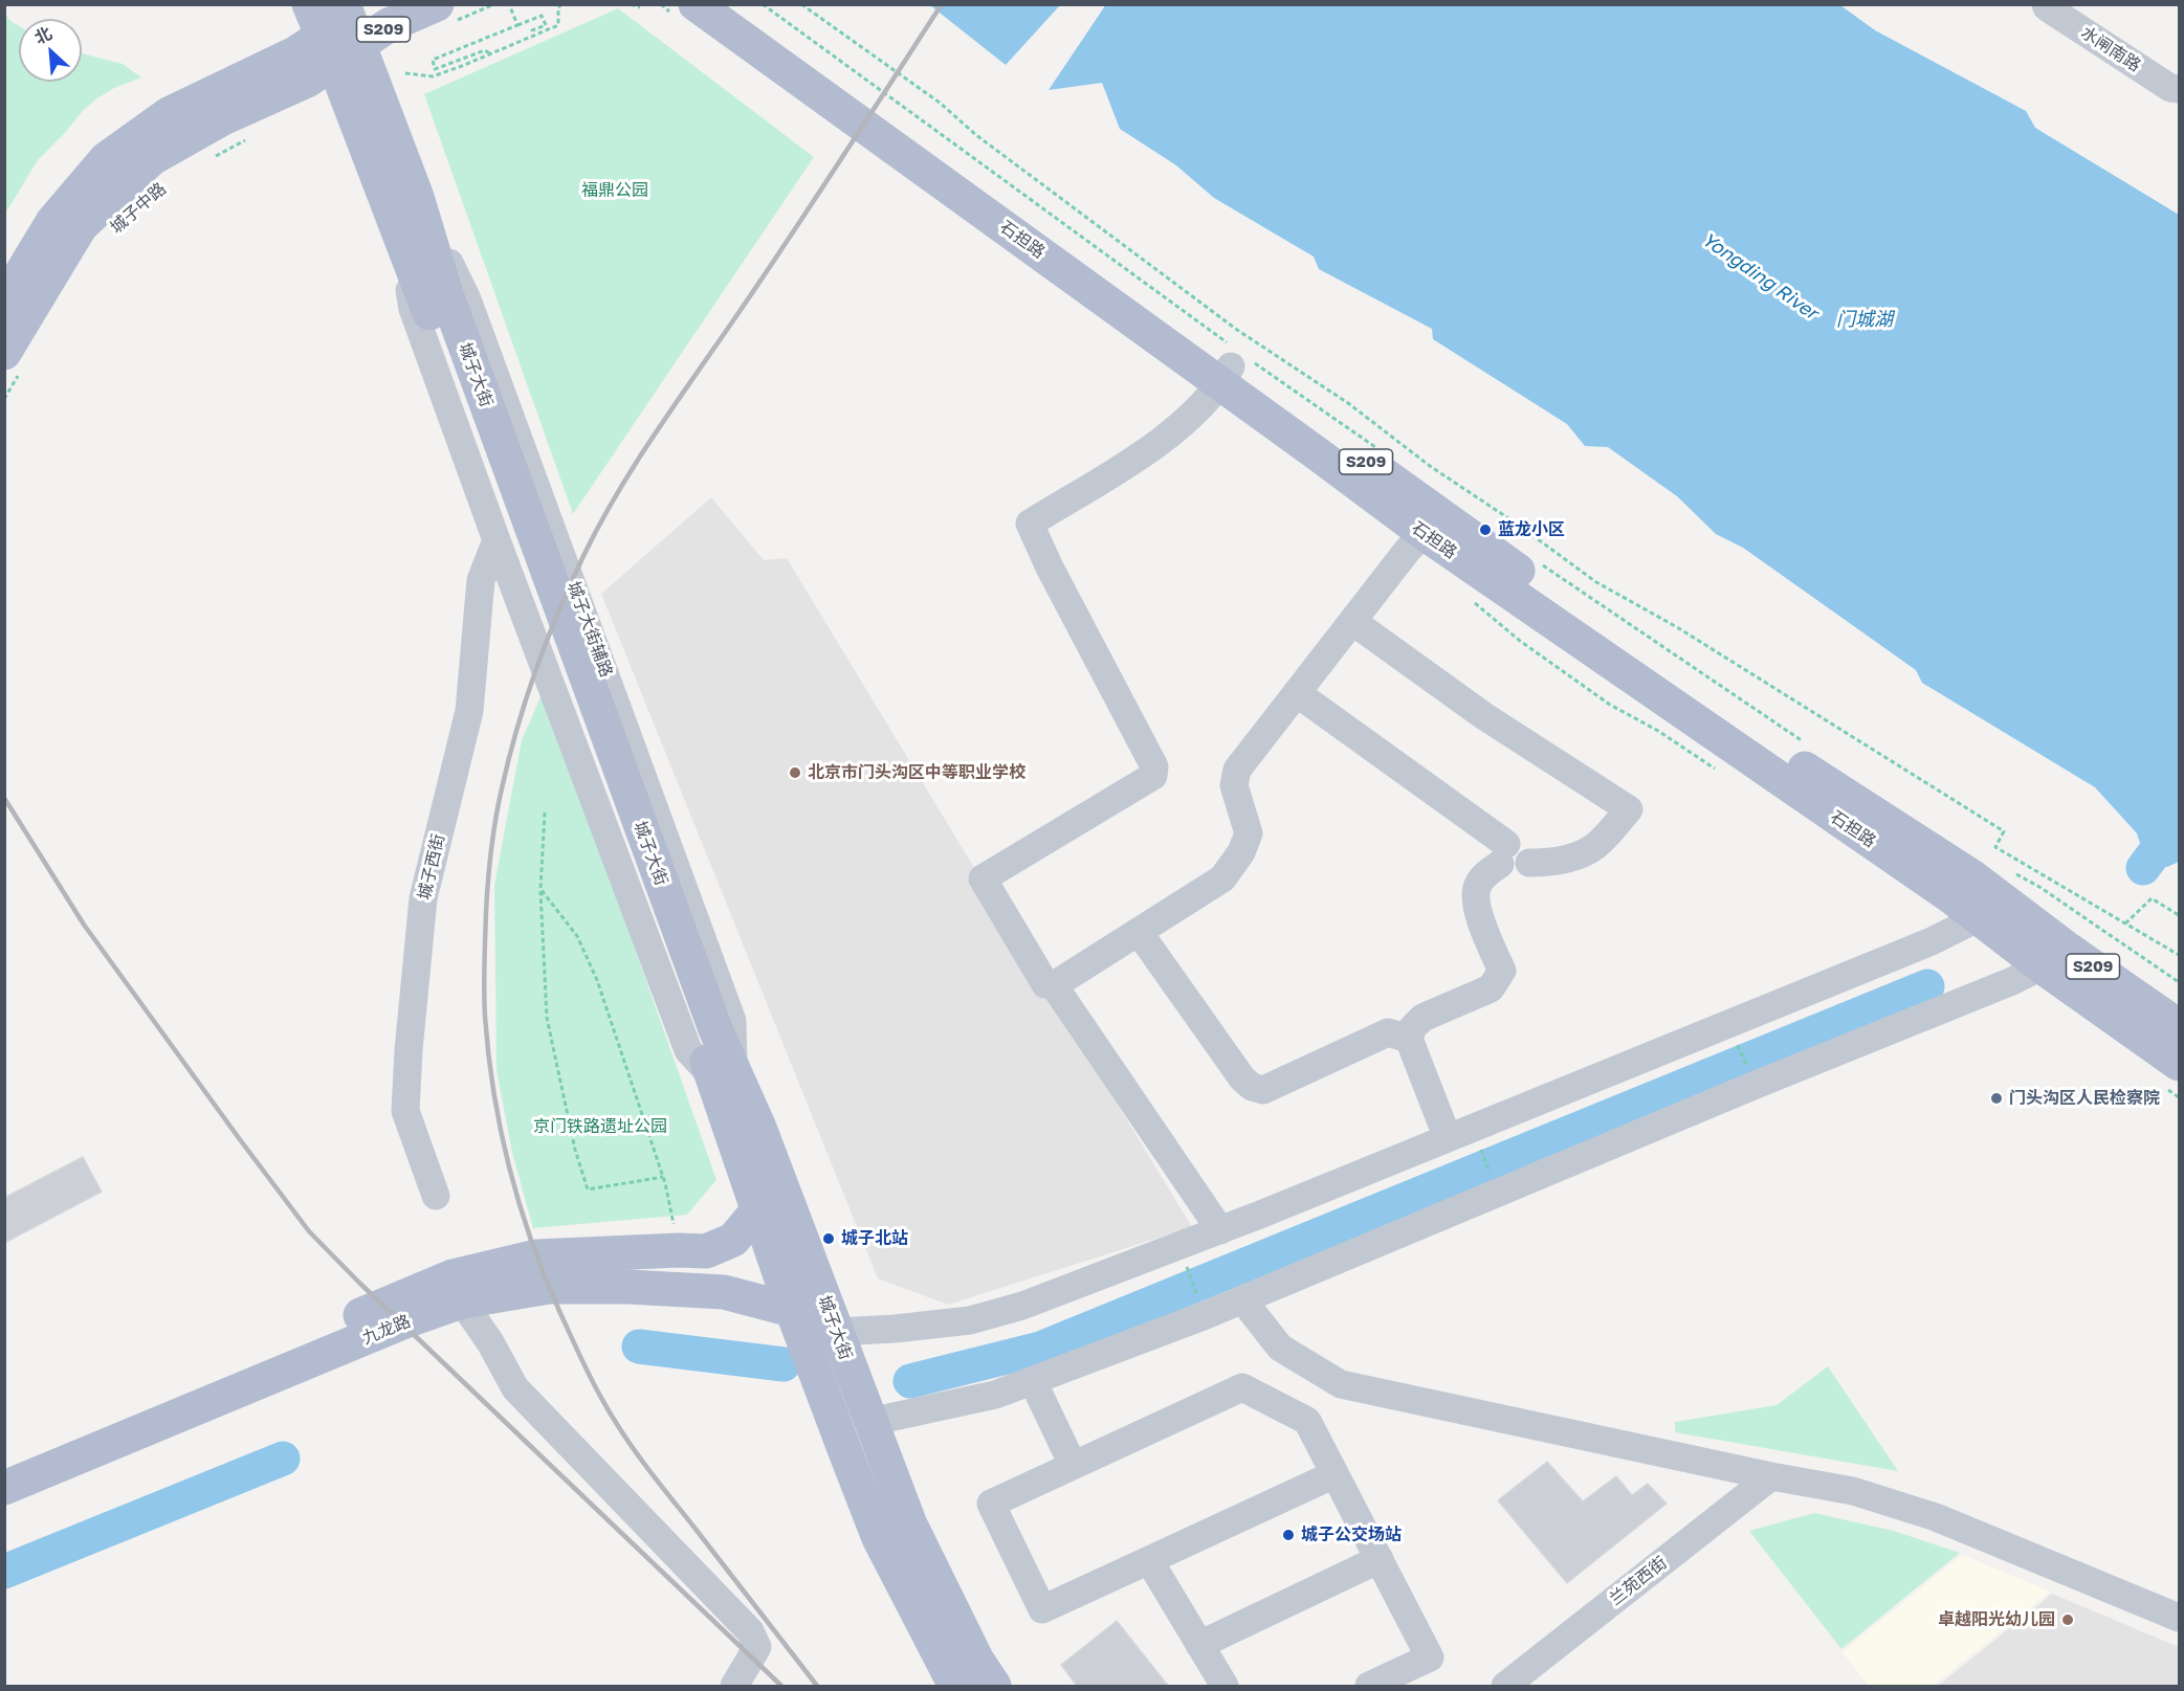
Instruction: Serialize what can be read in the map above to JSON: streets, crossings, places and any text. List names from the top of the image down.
{
  "streets": {
    "main road": [
      "S209",
      "城子中路",
      "石担路",
      "城子大街",
      "九龙路"
    ],
    "street": ["水闸南路", "城子西街", "兰苑西街"]
  },
  "crossings": [
    ["S209", "城子中路"],
    ["S209", "城子大街"],
    ["城子中路", "城子大街"],
    ["城子大街", "九龙路"]
  ],
  "water": ["Yongding River", "门城湖"],
  "parks": ["福鼎公园", "京门铁路遗址公园"],
  "places": [
    "蓝龙小区",
    "北京市门头沟区中等职业学校",
    "门头沟区人民检察院",
    "城子北站",
    "城子公交场站",
    "卓越阳光幼儿园"
  ],
  "north": "top left"
}
